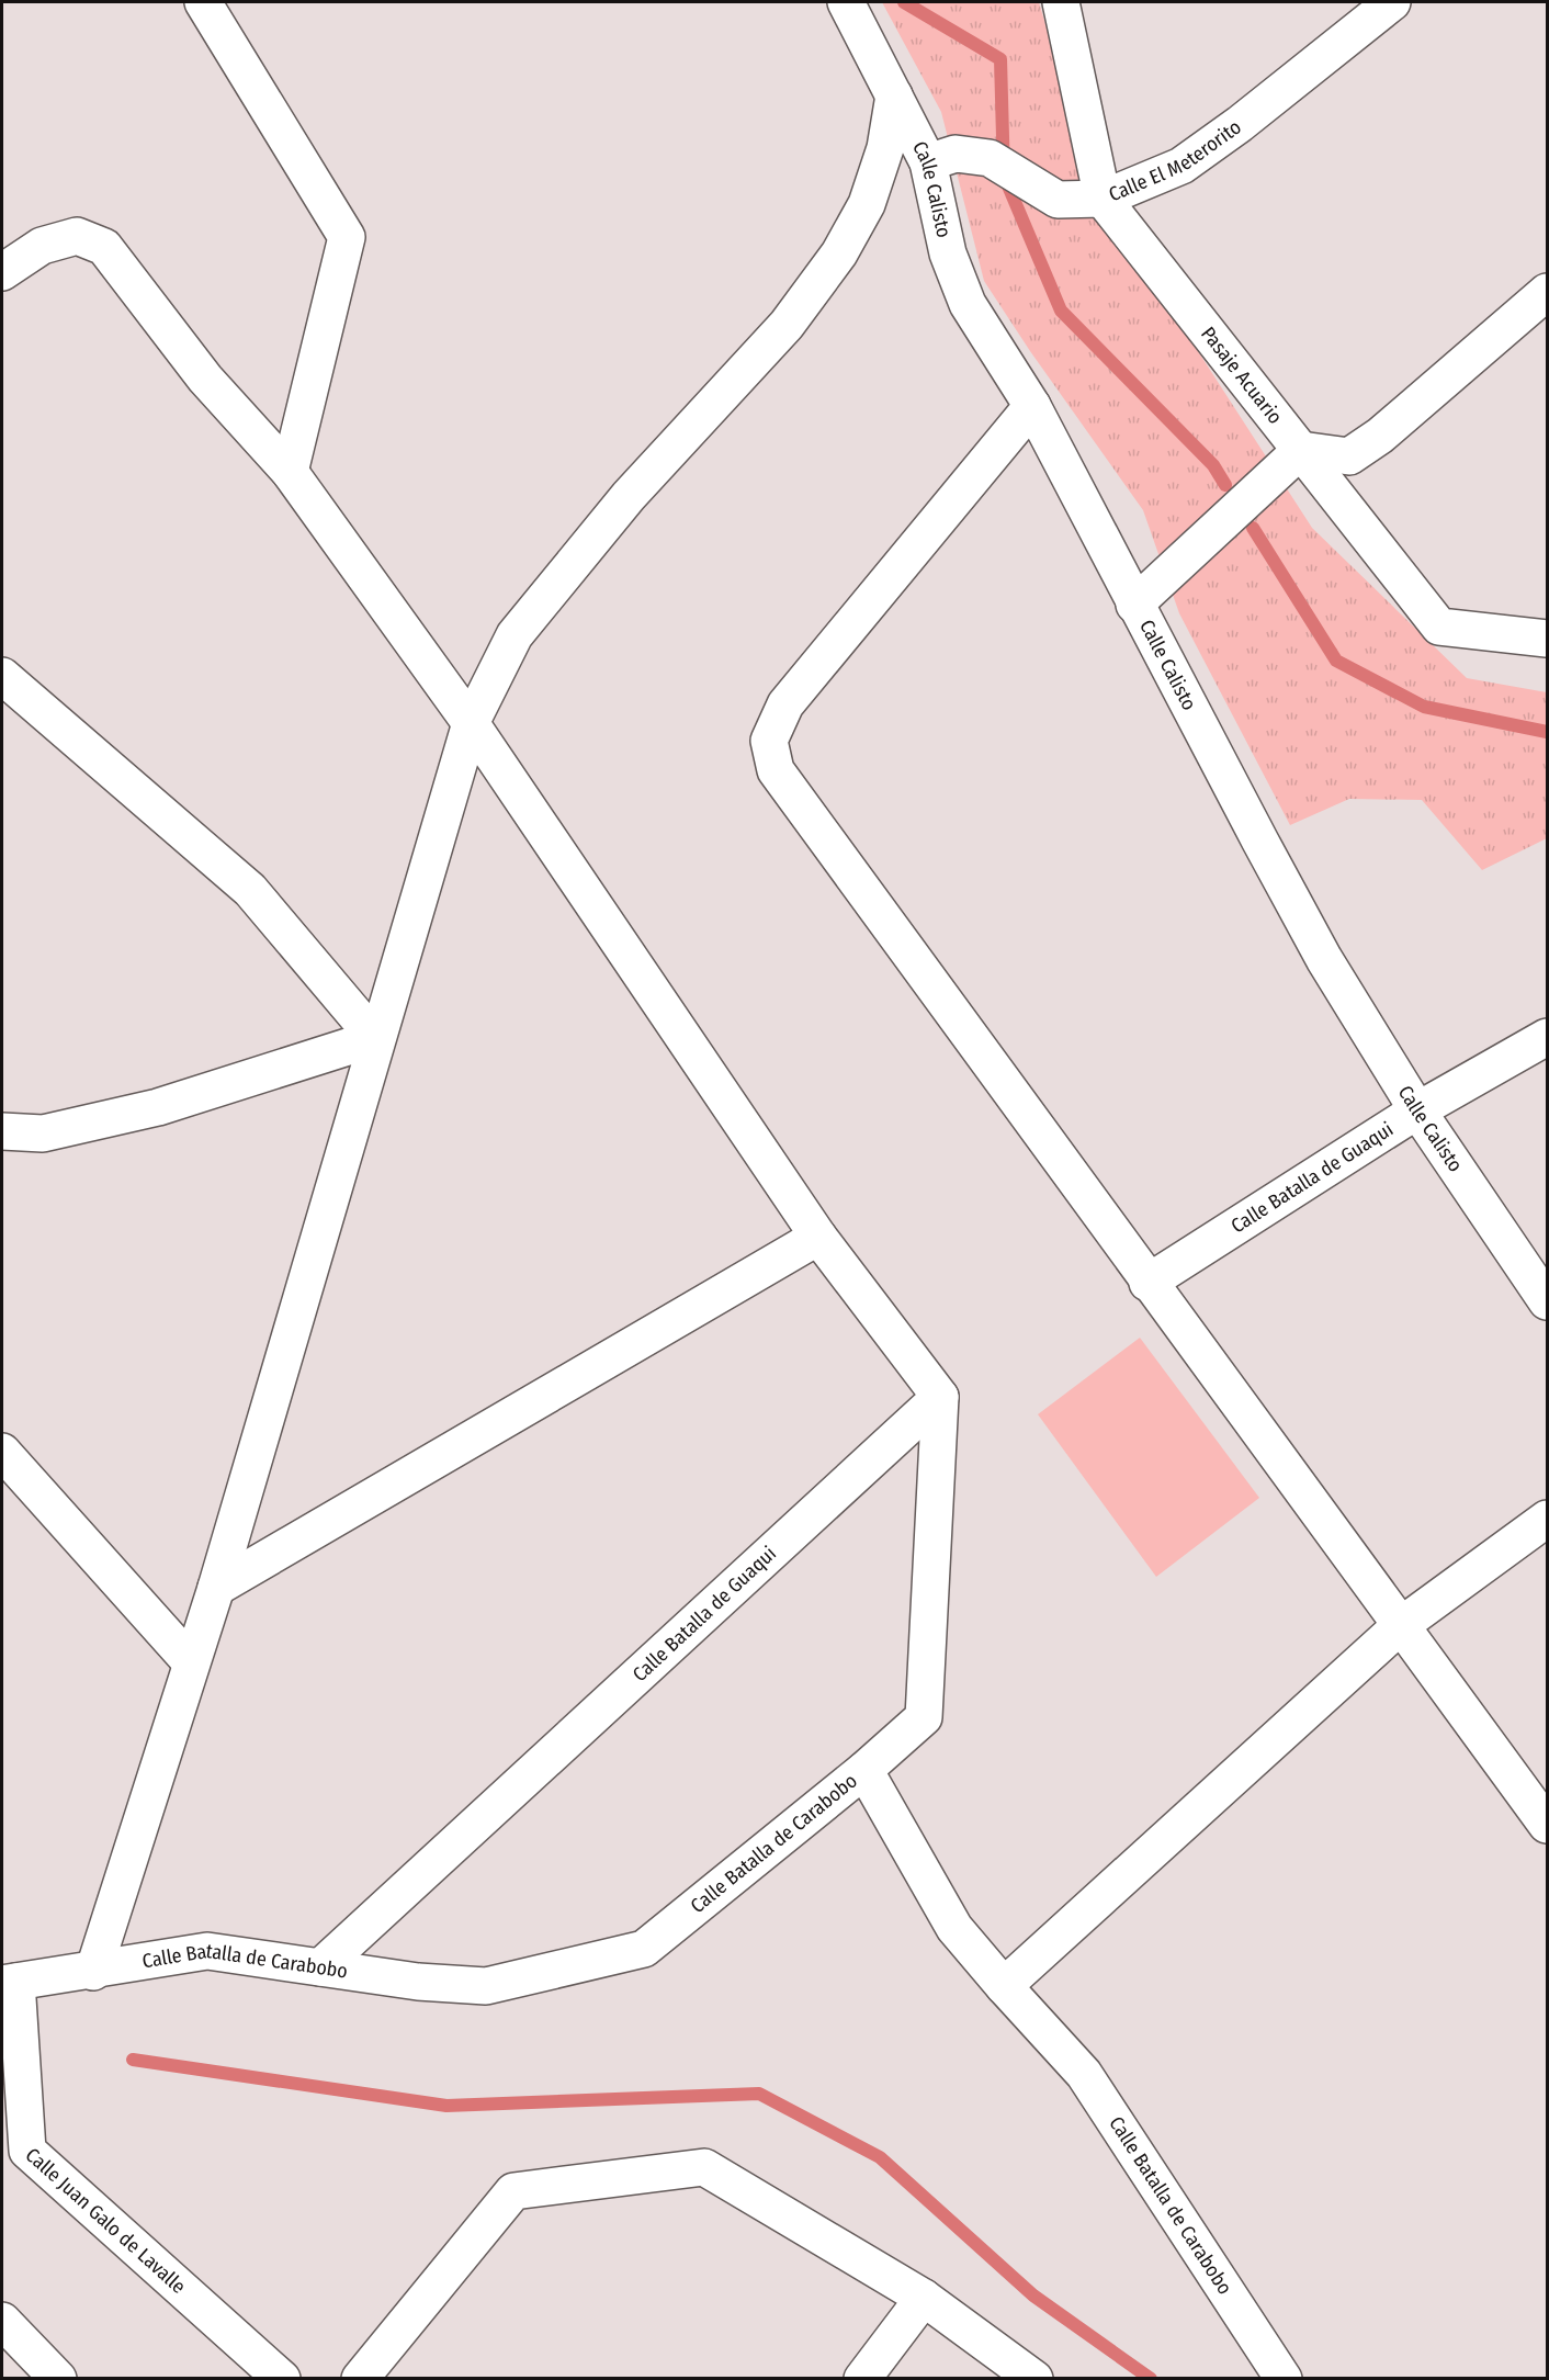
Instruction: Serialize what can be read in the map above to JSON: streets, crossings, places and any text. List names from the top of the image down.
{
  "streets": {
    "street": [
      "Calle El Meterorito",
      "Calle Calisto",
      "Pasaje Acuario",
      "Calle Batalla de Guaqui",
      "Calle Batalla de Carabobo",
      "Calle Juan Galo de Lavalle"
    ]
  },
  "crossings": [
    ["Calle El Meterorito", "Calle Calisto"],
    ["Calle El Meterorito", "Pasaje Acuario"],
    ["Calle Calisto", "Calle Batalla de Guaqui"],
    ["Calle Batalla de Guaqui", "Calle Batalla de Carabobo"],
    ["Calle Batalla de Carabobo", "Calle Juan Galo de Lavalle"]
  ]
}
